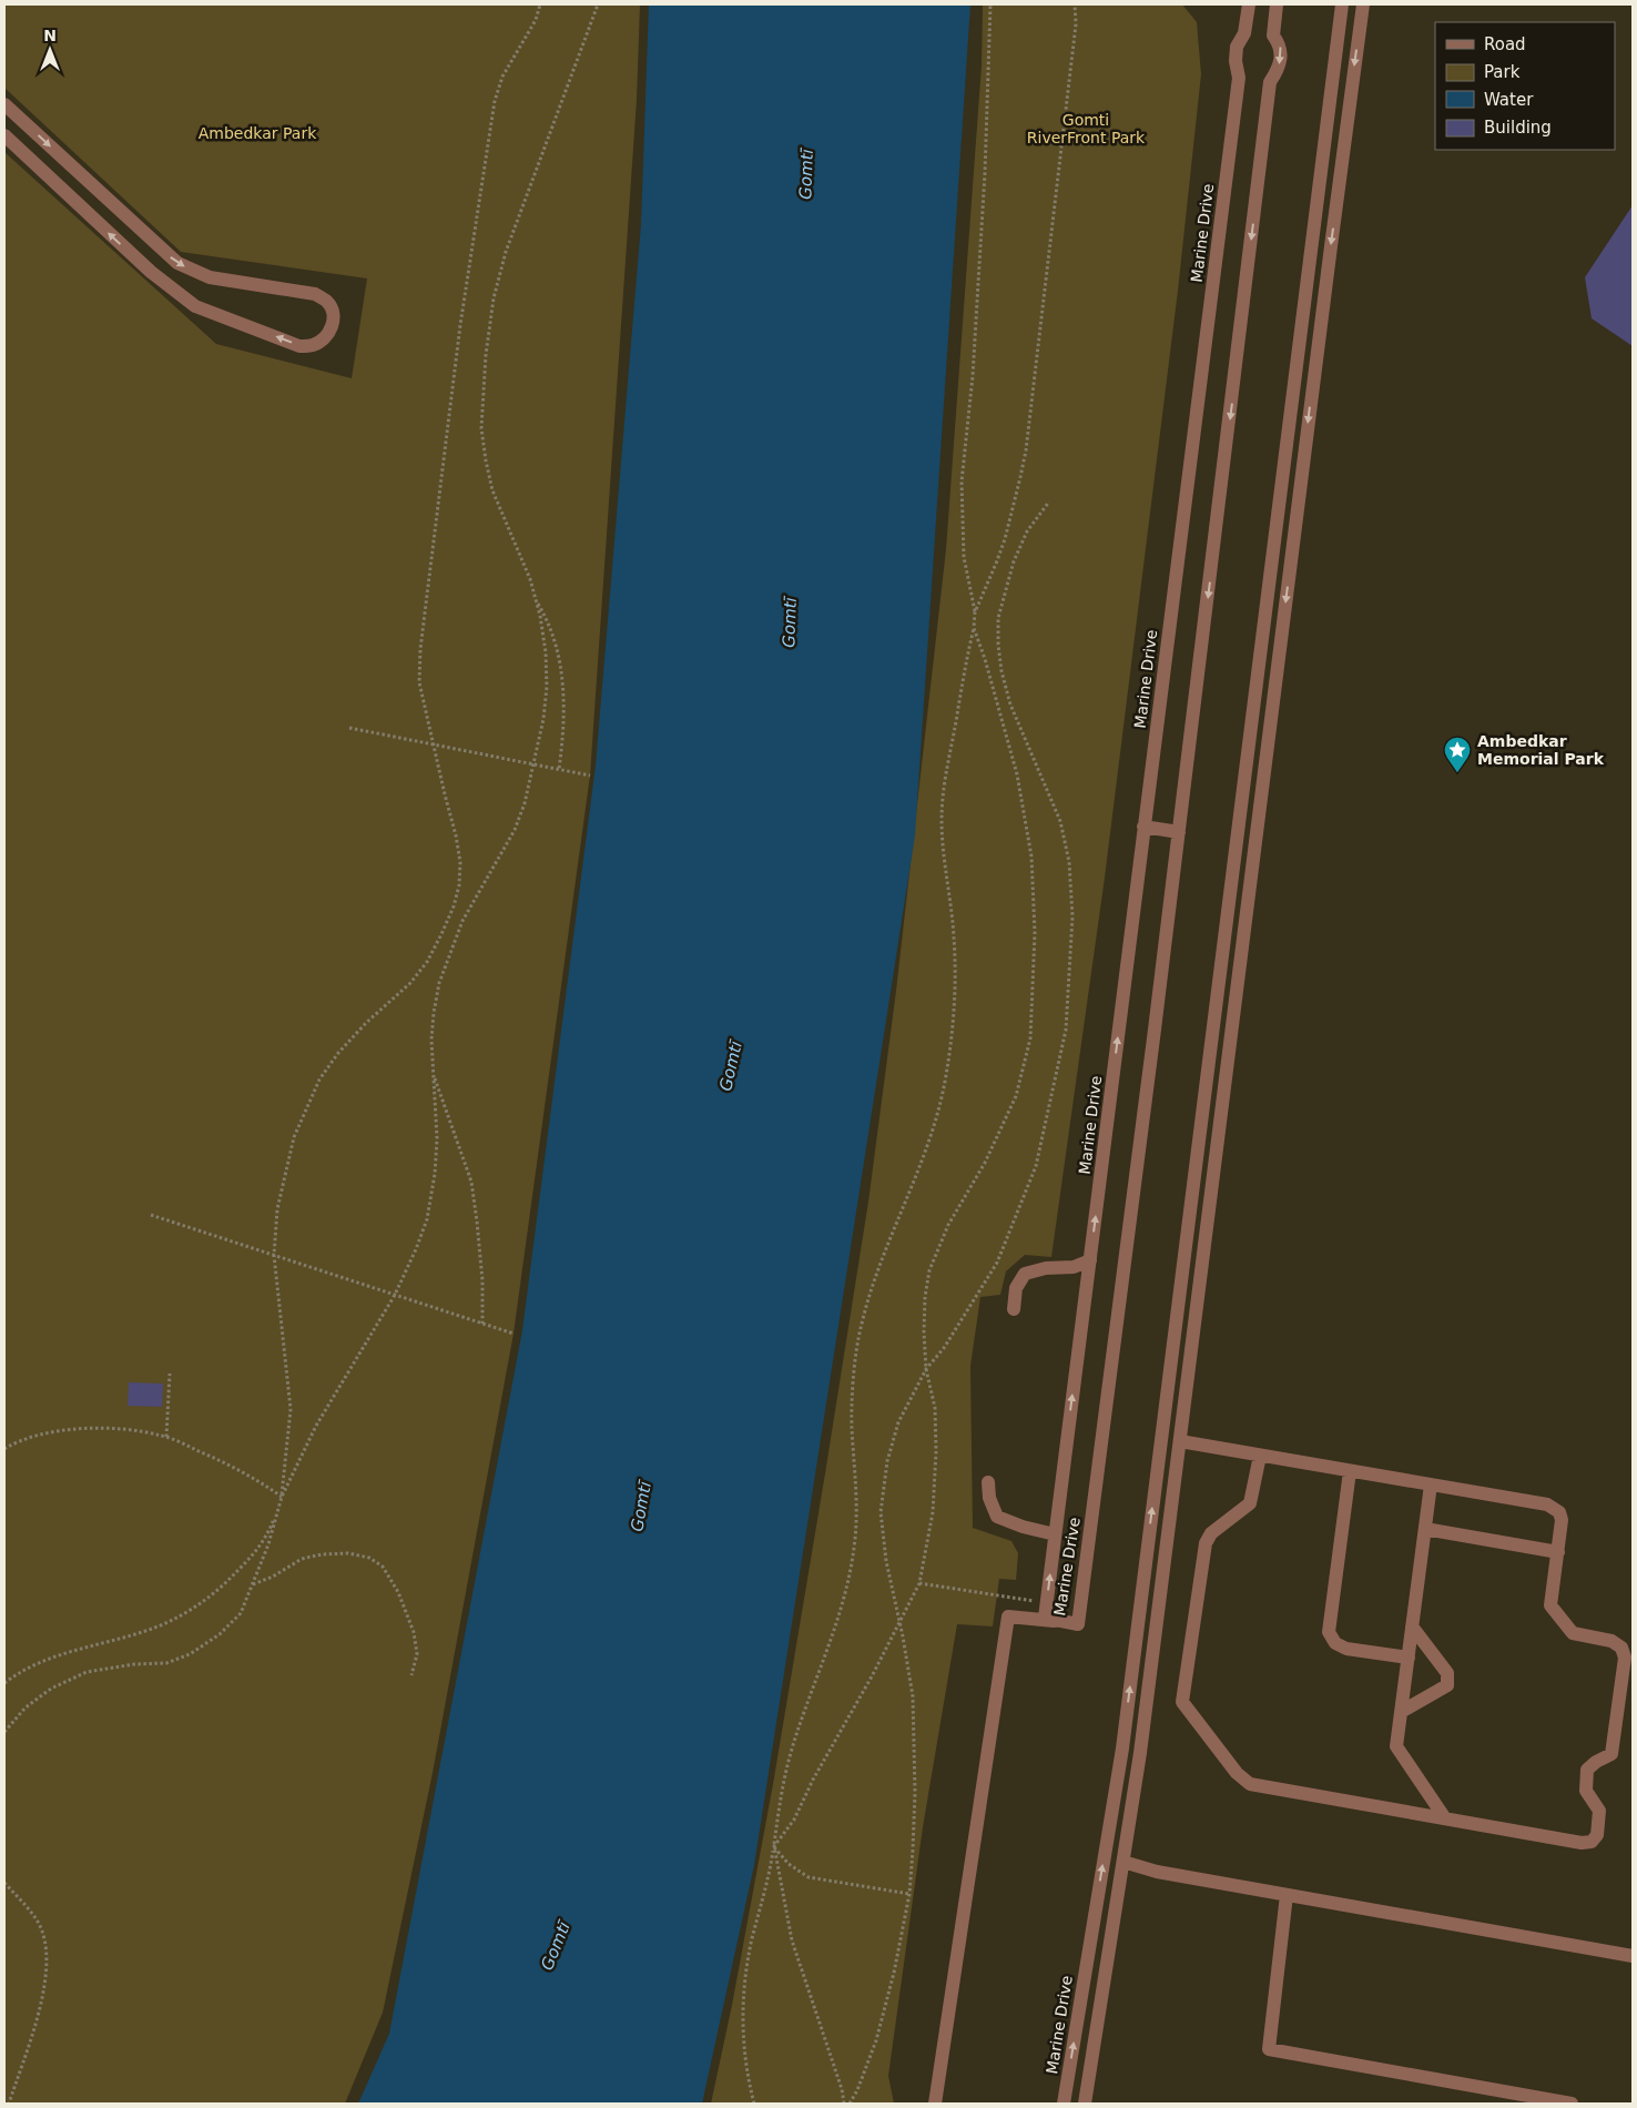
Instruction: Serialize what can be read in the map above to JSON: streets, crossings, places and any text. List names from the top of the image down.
{
  "streets": {
    "street": ["Marine Drive"]
  },
  "water": ["Gomtī"],
  "parks": ["Gomti RiverFront Park", "Ambedkar Park"],
  "places": {
    "place": ["Ambedkar Memorial Park"]
  },
  "legend": [
    "Road",
    "Park",
    "Water",
    "Building"
  ],
  "north": "top"
}
